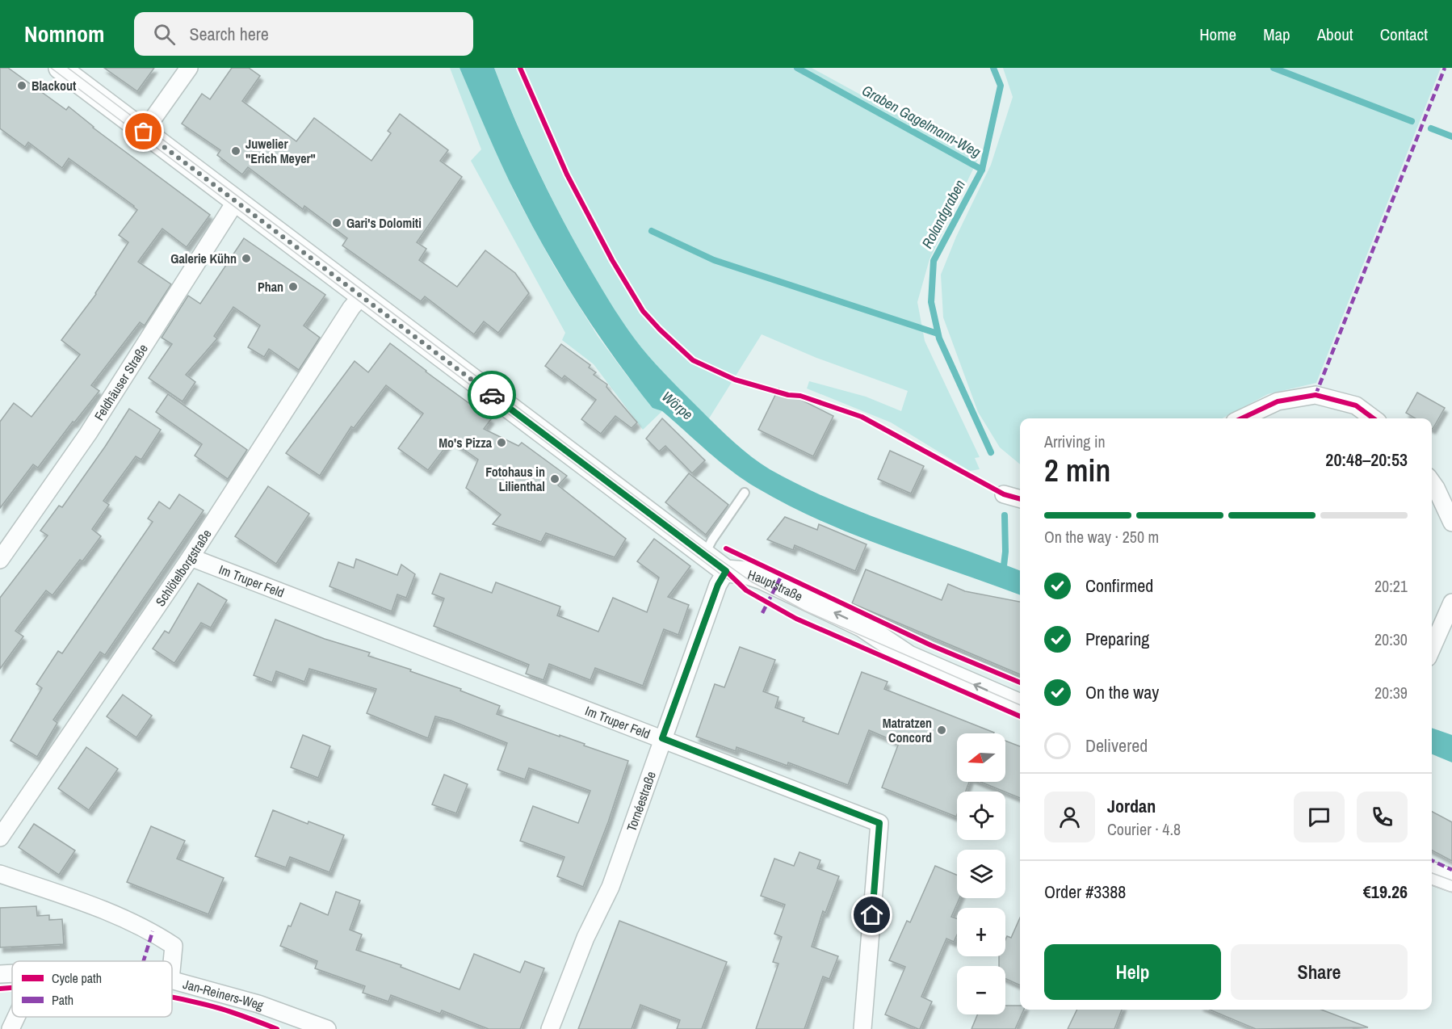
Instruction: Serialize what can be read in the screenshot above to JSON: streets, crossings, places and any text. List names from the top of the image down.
{
  "streets": {
    "street": [
      "Feldhäuser Straße",
      "Schlötelborgstraße",
      "Im Truper Feld",
      "Hauptstraße",
      "Tornéestraße",
      "Jan-Reiners-Weg"
    ]
  },
  "crossings": [
    ["Feldhäuser Straße", "Hauptstraße"],
    ["Schlötelborgstraße", "Im Truper Feld"],
    ["Schlötelborgstraße", "Hauptstraße"],
    ["Im Truper Feld", "Tornéestraße"],
    ["Hauptstraße", "Tornéestraße"]
  ],
  "water": ["Graben Gagelmann-Weg", "Rolandgraben", "Wörpe"],
  "places": [
    "Blackout",
    "Juwelier \"Erich Meyer\"",
    "Gari's Dolomiti",
    "Galerie Kühn",
    "Phan",
    "Mo's Pizza",
    "Fotohaus in Lilienthal",
    "Matratzen Concord"
  ],
  "legend": ["Cycle path", "Path"],
  "north": "left",
  "page": {
    "header": "Nomnom",
    "search": "Search here",
    "nav": [
      "Home",
      "Map",
      "About",
      "Contact"
    ],
    "heading": ["2 min", "Arriving in", "20:48–20:53"],
    "panel": [
      "Jordan",
      "Courier · 4.8",
      "Order #3388",
      "€19.26"
    ],
    "bar": "On the way · 250 m",
    "list": [
      ["Confirmed", "20:21"],
      ["Preparing", "20:30"],
      ["On the way", "20:39"],
      "Delivered"
    ],
    "map_buttons": ["+", "−"],
    "buttons": ["Help", "Share"]
  }
}
